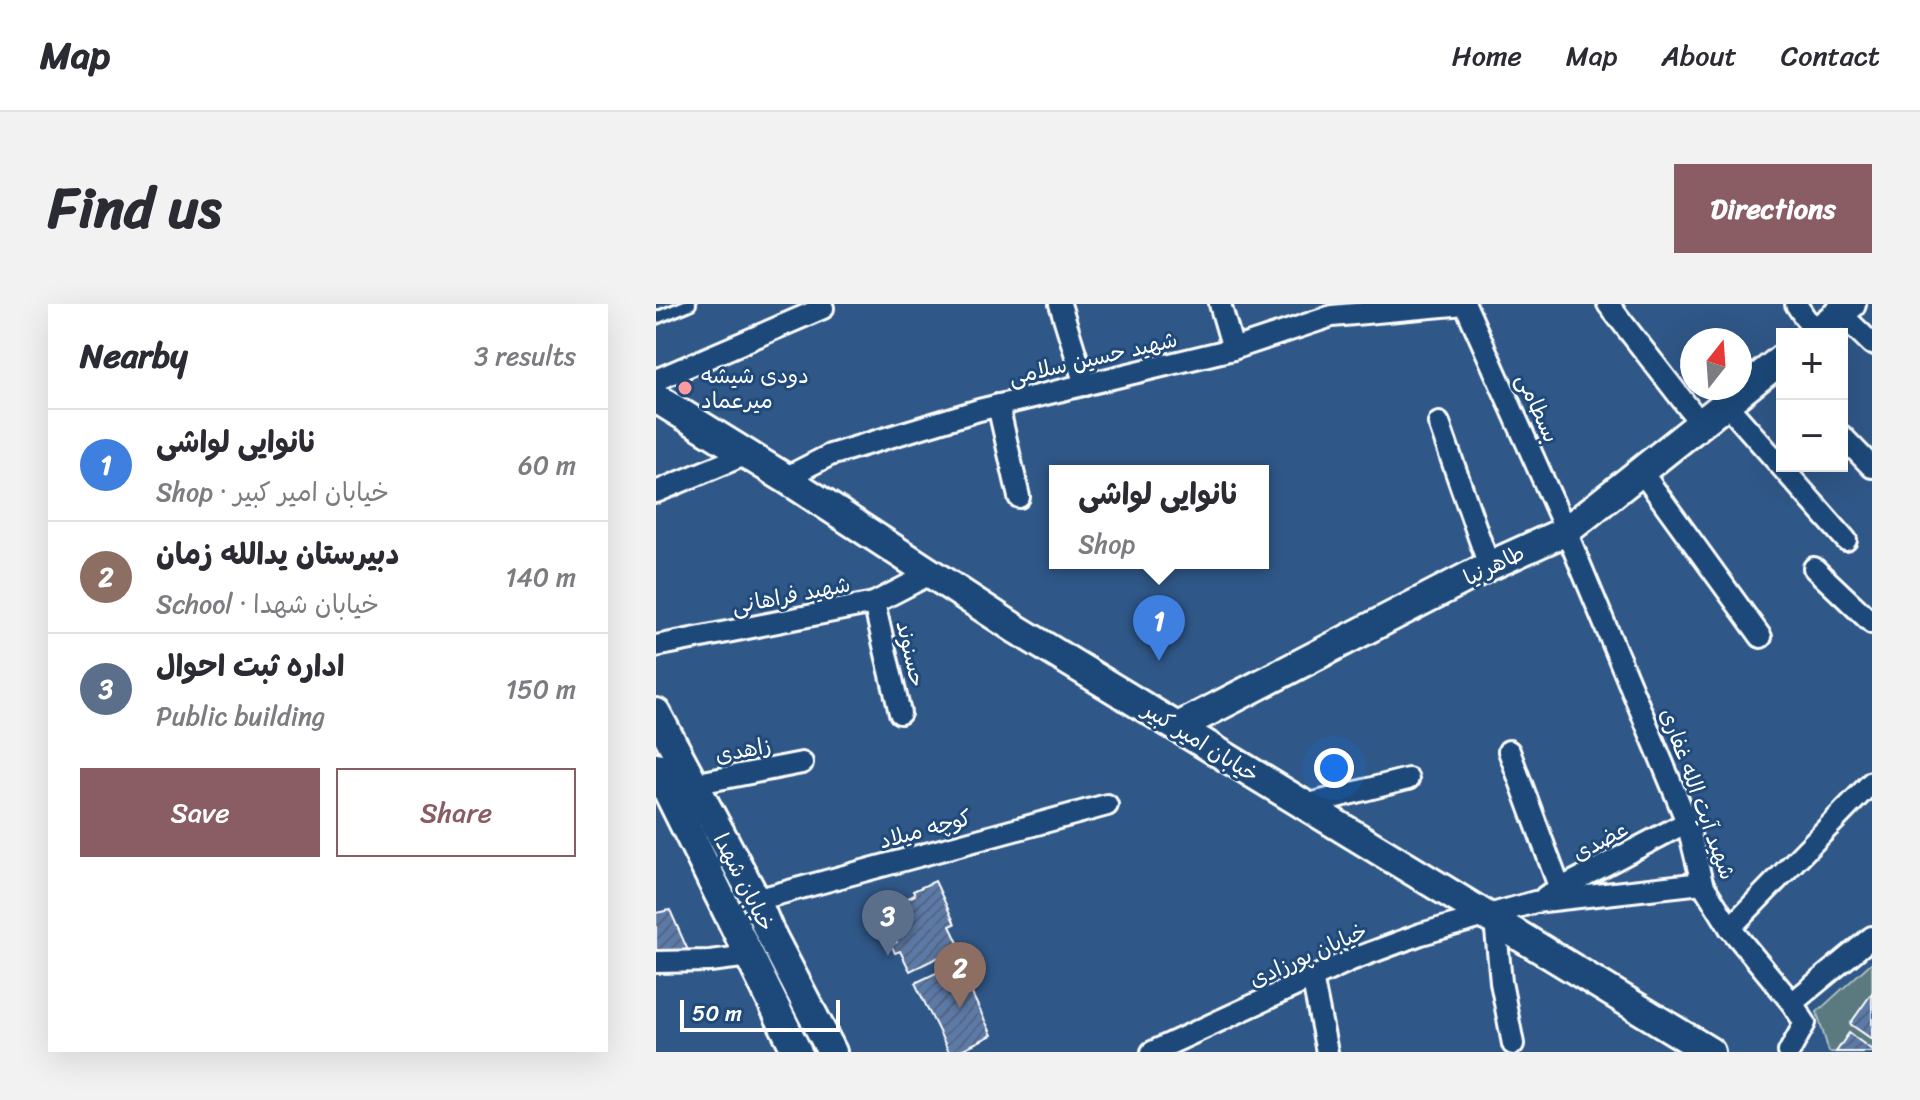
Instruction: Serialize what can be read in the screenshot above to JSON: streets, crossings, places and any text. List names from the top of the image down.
{
  "streets": {
    "main road": ["طاهرنیا", "خیابان امیر کبیر", "خیابان شهدا"],
    "street": [
      "شهید حسین سلامی",
      "بسطامی",
      "شهید فراهانی",
      "حسنوند",
      "زاهدی",
      "شهید آیت الله غفاری",
      "کوچه میلاد",
      "عضدی",
      "خیابان پورزادی"
    ]
  },
  "crossings": [
    ["شهید حسین سلامی", "بسطامی"],
    ["شهید حسین سلامی", "خیابان امیر کبیر"],
    ["بسطامی", "طاهرنیا"],
    ["بسطامی", "شهید آیت الله غفاری"],
    ["طاهرنیا", "خیابان امیر کبیر"],
    ["طاهرنیا", "شهید آیت الله غفاری"],
    ["شهید فراهانی", "حسنوند"],
    ["شهید فراهانی", "خیابان امیر کبیر"],
    ["خیابان امیر کبیر", "عضدی"],
    ["خیابان امیر کبیر", "خیابان پورزادی"],
    ["زاهدی", "خیابان شهدا"],
    ["شهید آیت الله غفاری", "عضدی"],
    ["کوچه میلاد", "خیابان شهدا"],
    ["عضدی", "خیابان پورزادی"]
  ],
  "places": ["دودی شیشه میرعماد"],
  "scale_bar": "50 m",
  "north": "top",
  "page": {
    "header": "Map",
    "nav": [
      "Home",
      "Map",
      "About",
      "Contact"
    ],
    "title": "Find us",
    "buttons": [
      "Directions",
      ["Save", "Share"]
    ],
    "heading": ["Nearby", "3 results"],
    "map_buttons": ["+", "−"],
    "list": [
      {
        "mark": "1",
        "name": "نانوایی لواشی",
        "note": "Shop · خیابان امیر کبیر",
        "value": "60 m"
      },
      {
        "mark": "2",
        "name": "دبیرستان یدالله زمان",
        "note": "School · خیابان شهدا",
        "value": "140 m"
      },
      {
        "mark": "3",
        "name": "اداره ثبت احوال",
        "note": "Public building",
        "value": "150 m"
      }
    ],
    "popup": ["نانوایی لواشی", "Shop"],
    "pins": ["1", "3", "2"],
    "scale": "50 m"
  }
}
